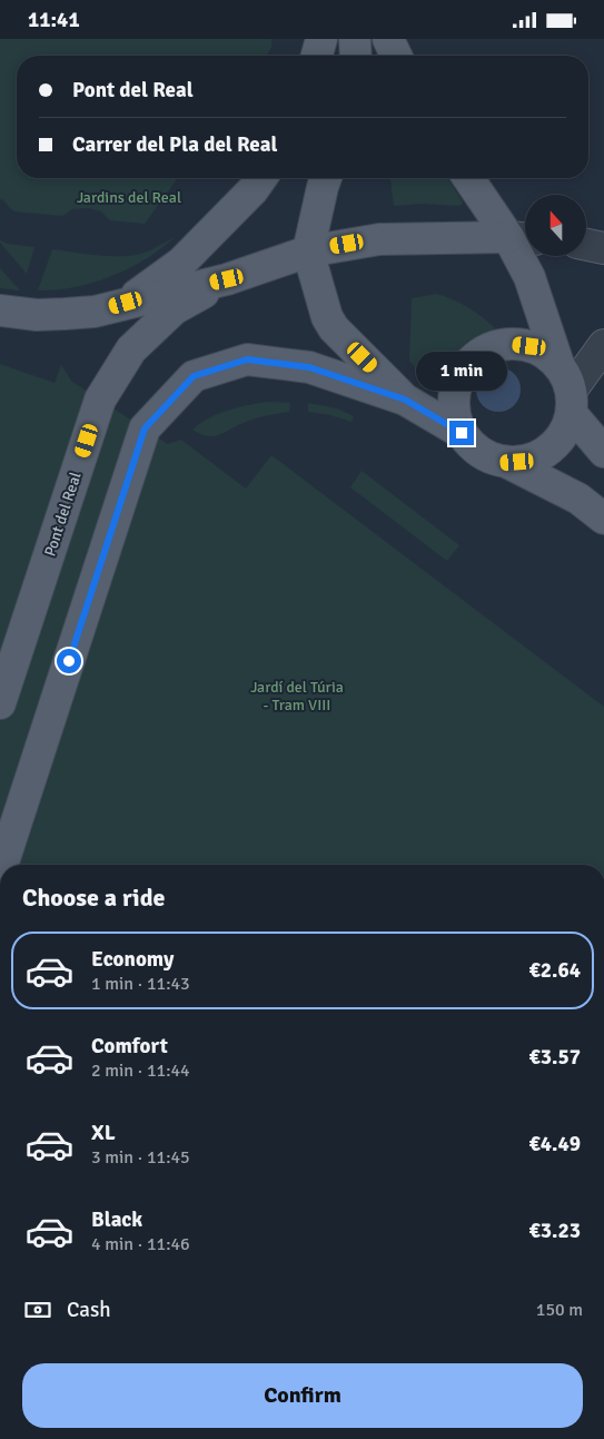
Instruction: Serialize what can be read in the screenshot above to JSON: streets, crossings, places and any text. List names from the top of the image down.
{
  "streets": {
    "main road": ["Pont del Real"]
  },
  "parks": ["Jardins del Real", "Jardí del Túria - Tram VIII"],
  "north": "top",
  "page": {
    "status": "11:41",
    "banner": ["Pont del Real", "Carrer del Pla del Real"],
    "bubble": "1 min",
    "heading": "Choose a ride",
    "list": [
      {
        "name": "Economy",
        "note": "1 min · 11:43",
        "value": "€2.64"
      },
      {
        "name": "Comfort",
        "note": "2 min · 11:44",
        "value": "€3.57"
      },
      {
        "name": "XL",
        "note": "3 min · 11:45",
        "value": "€4.49"
      },
      {
        "name": "Black",
        "note": "4 min · 11:46",
        "value": "€3.23"
      }
    ],
    "pay": ["Cash", "150 m"],
    "buttons": "Confirm"
  }
}
